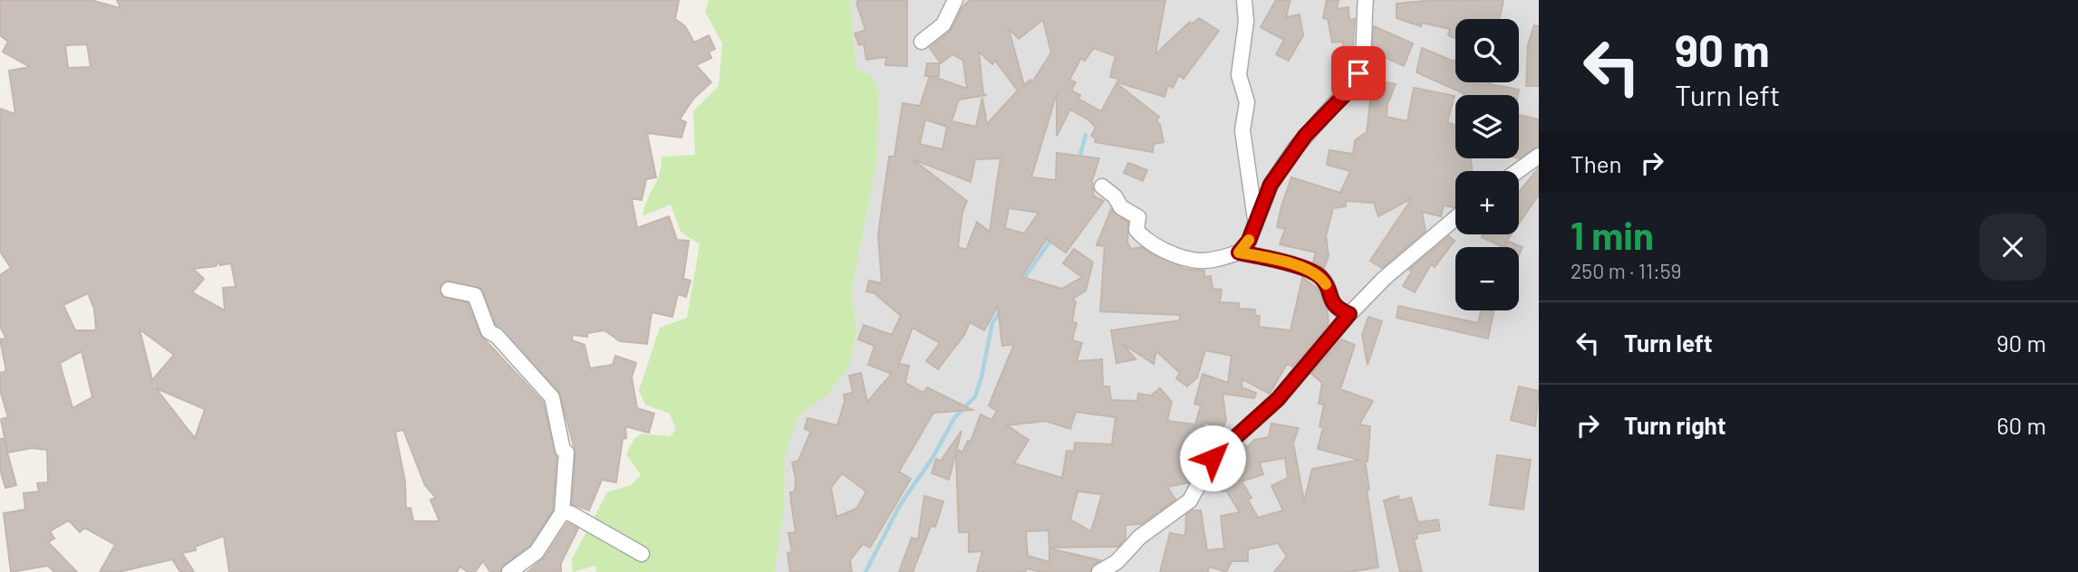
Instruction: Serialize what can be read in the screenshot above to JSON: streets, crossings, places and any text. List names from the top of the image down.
{
  "page": {
    "turn": ["90 m", "Turn left"],
    "map_buttons": ["+", "−"],
    "then": "Then",
    "heading": ["1 min", "250 m · 11:59"],
    "list": [
      {
        "name": "Turn left",
        "value": "90 m"
      },
      {
        "name": "Turn right",
        "value": "60 m"
      }
    ]
  }
}
